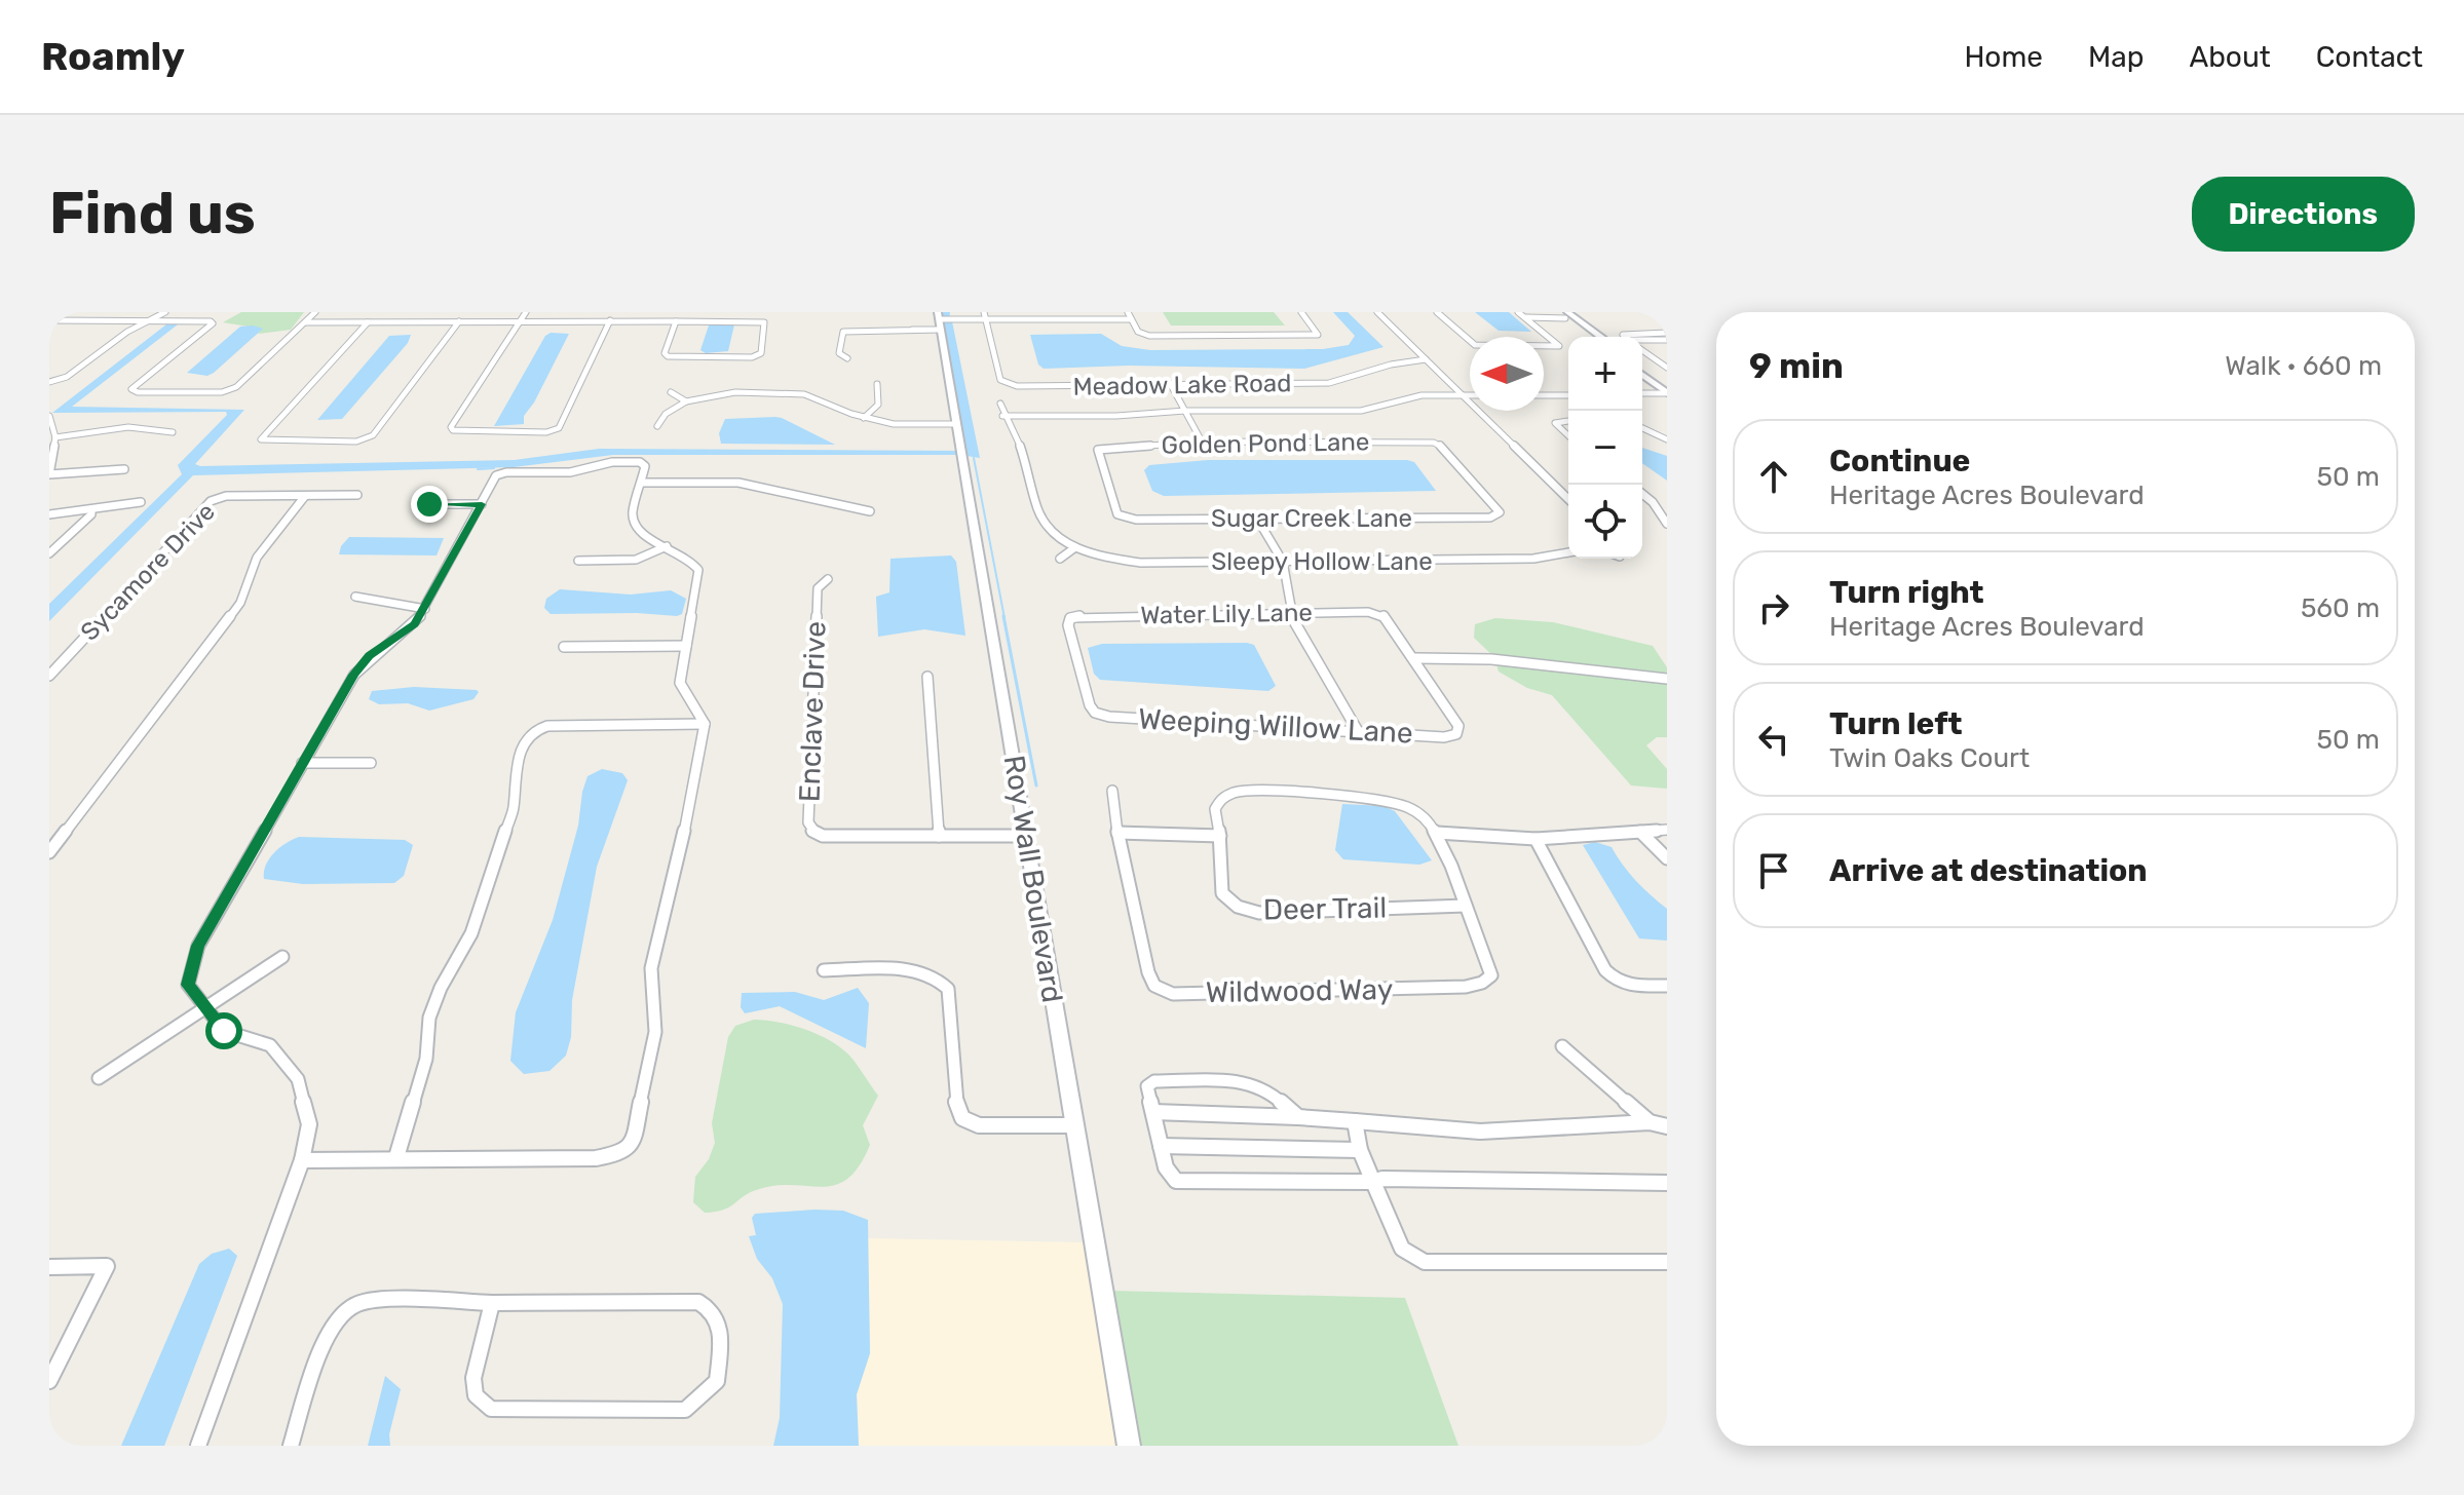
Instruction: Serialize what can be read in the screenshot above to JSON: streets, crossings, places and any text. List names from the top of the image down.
{
  "streets": {
    "street": [
      "Meadow Lake Road",
      "Golden Pond Lane",
      "Sugar Creek Lane",
      "Sleepy Hollow Lane",
      "Sycamore Drive",
      "Water Lily Lane",
      "Enclave Drive",
      "Weeping Willow Lane",
      "Roy Wall Boulevard",
      "Deer Trail",
      "Wildwood Way"
    ]
  },
  "crossings": [
    ["Golden Pond Lane", "Sugar Creek Lane"],
    ["Water Lily Lane", "Weeping Willow Lane"],
    ["Enclave Drive", "Roy Wall Boulevard"],
    ["Deer Trail", "Wildwood Way"]
  ],
  "north": "left",
  "page": {
    "header": "Roamly",
    "nav": [
      "Home",
      "Map",
      "About",
      "Contact"
    ],
    "buttons": "Directions",
    "title": "Find us",
    "heading": ["9 min", "Walk · 660 m"],
    "map_buttons": ["+", "−"],
    "list": [
      ["Continue", "Heritage Acres Boulevard", "50 m"],
      ["Turn right", "Heritage Acres Boulevard", "560 m"],
      ["Turn left", "Twin Oaks Court", "50 m"],
      "Arrive at destination"
    ]
  }
}
